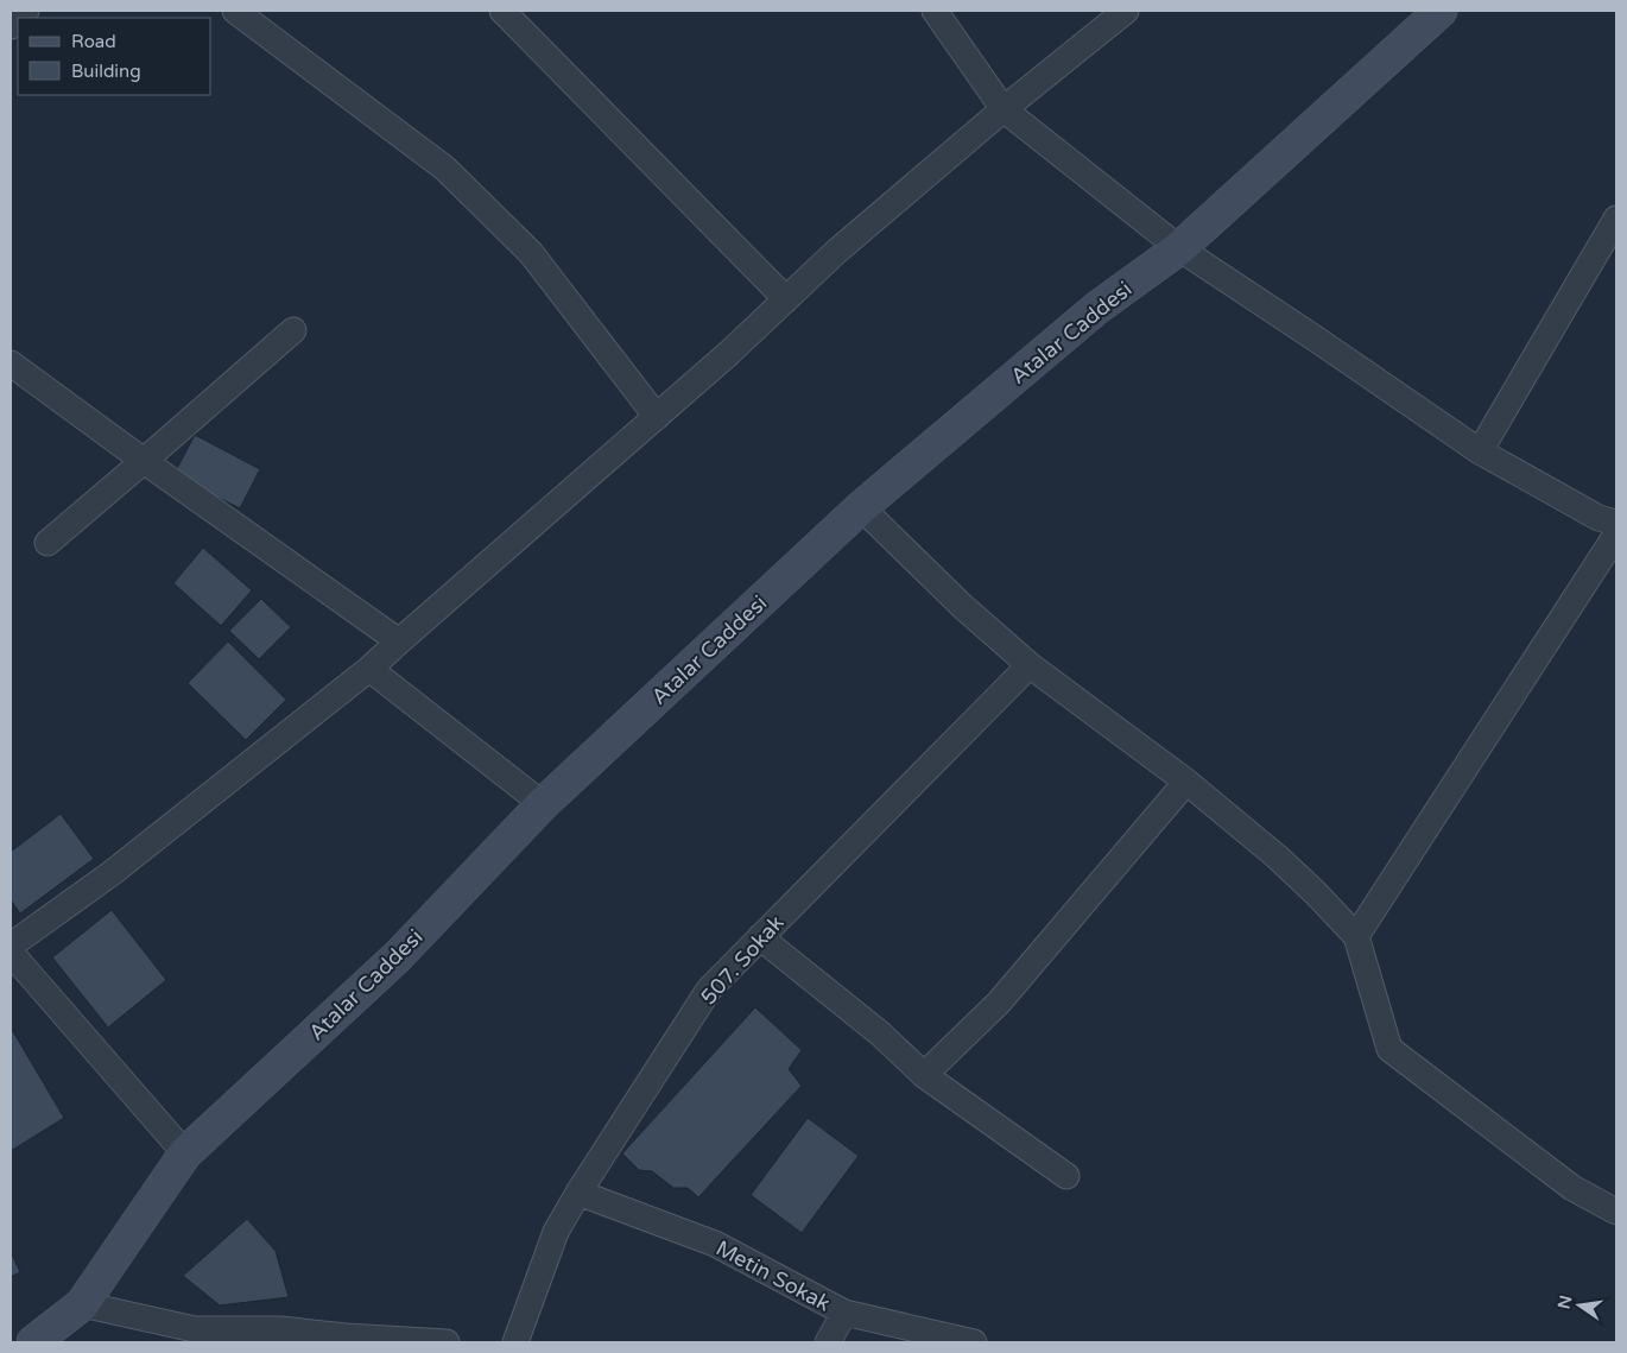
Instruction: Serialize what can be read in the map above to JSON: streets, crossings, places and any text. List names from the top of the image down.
{
  "streets": {
    "street": ["Atalar Caddesi", "507. Sokak", "Metin Sokak"]
  },
  "crossings": [
    ["507. Sokak", "Metin Sokak"]
  ],
  "legend": ["Road", "Building"],
  "north": "left"
}
